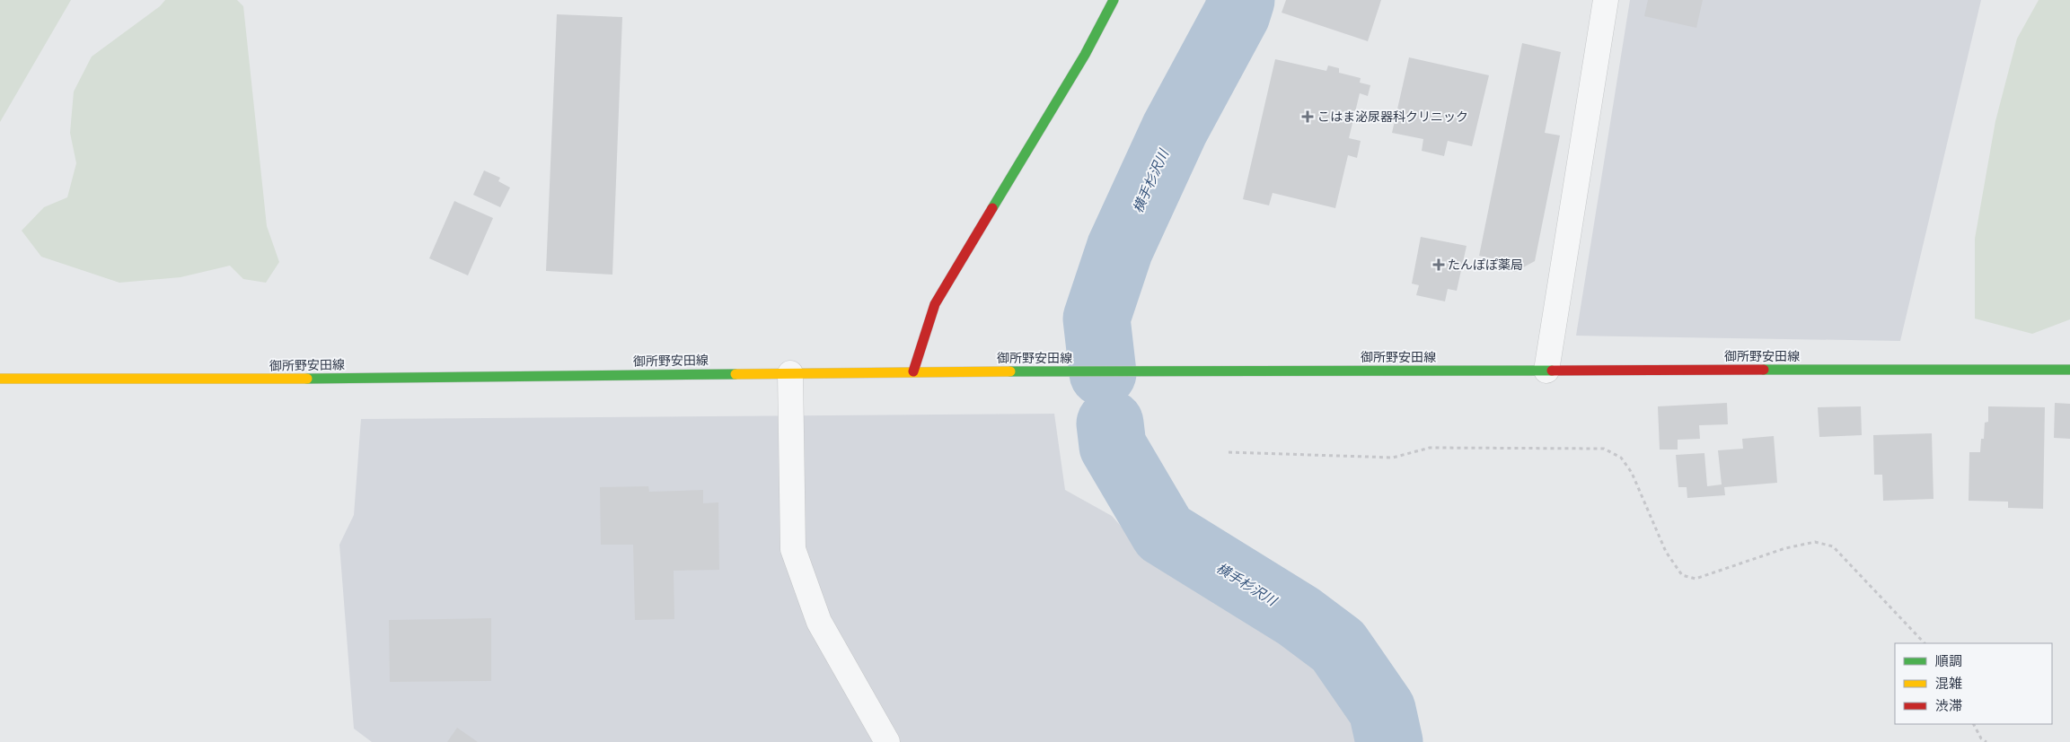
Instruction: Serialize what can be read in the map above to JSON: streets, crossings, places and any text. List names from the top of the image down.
{
  "streets": {
    "main road": ["御所野安田線"]
  },
  "water": ["横手杉沢川"],
  "places": {
    "health": ["こはま泌尿器科クリニック", "たんぽぽ薬局"]
  },
  "legend": ["順調", "混雑", "渋滞"]
}
